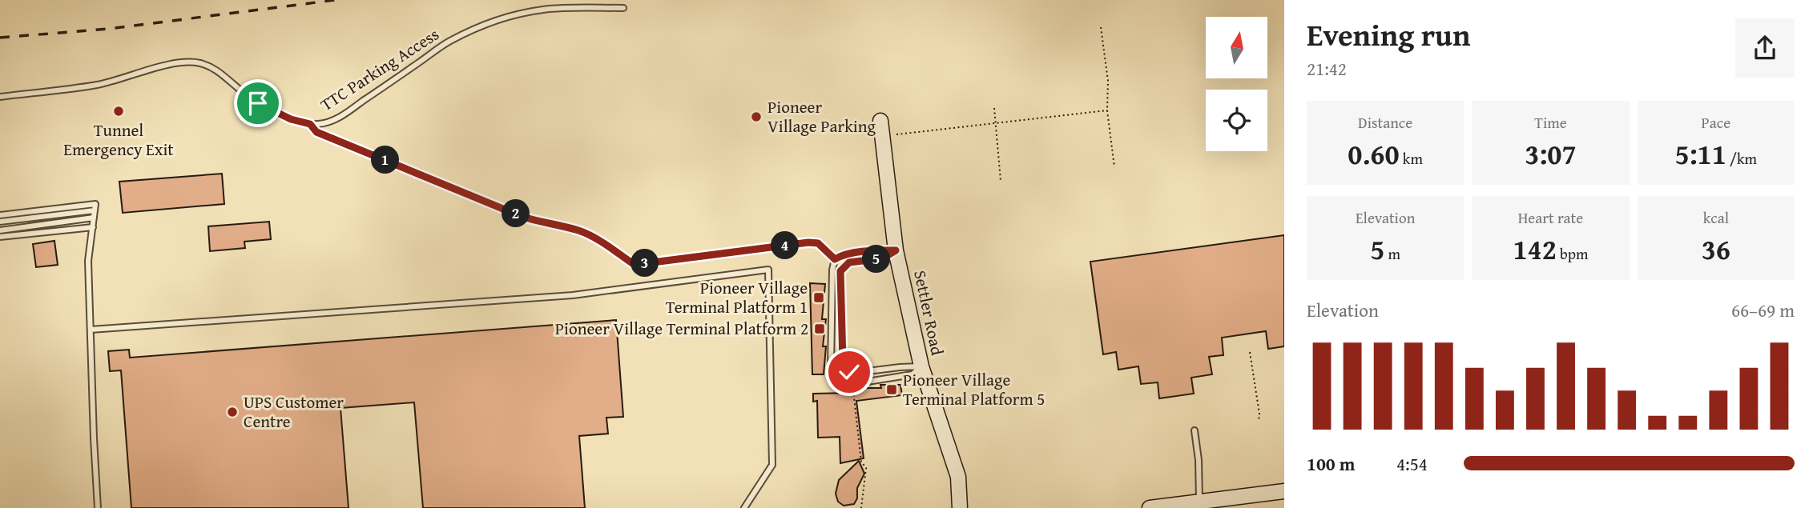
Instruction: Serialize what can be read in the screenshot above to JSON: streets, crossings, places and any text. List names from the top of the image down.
{
  "streets": {
    "street": ["Settler Road"],
    "lane": ["TTC Parking Access"]
  },
  "places": {
    "other": ["Tunnel Emergency Exit", "Pioneer Village Parking", "UPS Customer Centre"],
    "transit": ["Pioneer Village Terminal Platform 1", "Pioneer Village Terminal Platform 2", "Pioneer Village Terminal Platform 5"]
  },
  "north": "top",
  "page": {
    "heading": ["Evening run", "21:42"],
    "stats": [
      ["Distance", "0.60 km"],
      ["Time", "3:07"],
      ["Pace", "5:11 /km"],
      ["Elevation", "5 m"],
      ["Heart rate", "142 bpm"],
      ["kcal", "36"]
    ],
    "pins": [
      "1",
      "2",
      "4",
      "5",
      "3"
    ],
    "chart": ["Elevation", "66–69 m"],
    "list": [
      {
        "name": "100 m",
        "note": "4:54"
      }
    ]
  }
}
